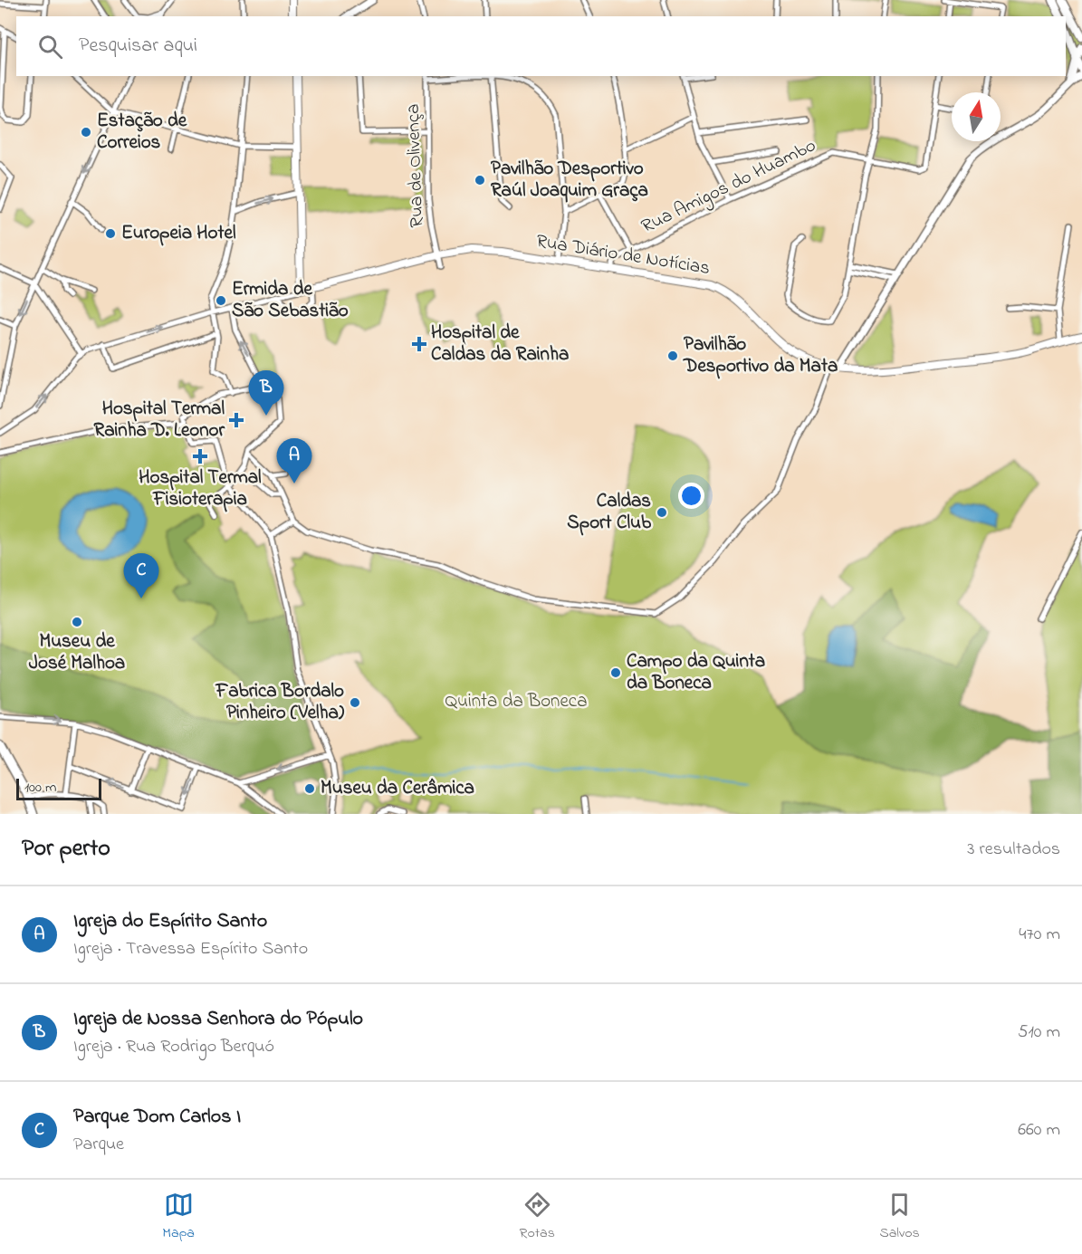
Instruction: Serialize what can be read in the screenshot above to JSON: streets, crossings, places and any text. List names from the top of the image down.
{
  "streets": {
    "main road": ["Rua Diário de Notícias"],
    "street": ["Rua de Olivença", "Rua Amigos do Huambo"]
  },
  "crossings": [
    ["Rua de Olivença", "Rua Diário de Notícias"],
    ["Rua Amigos do Huambo", "Rua Diário de Notícias"]
  ],
  "parks": ["Quinta da Boneca"],
  "places": {
    "other": [
      "Estação de Correios",
      "Pavilhão Desportivo Raúl Joaquim Graça",
      "Europeia Hotel",
      "Ermida de São Sebastião",
      "Pavilhão Desportivo da Mata",
      "Caldas Sport Club",
      "Museu de José Malhoa",
      "Campo da Quinta da Boneca",
      "Fabrica Bordalo Pinheiro (Velha)",
      "Museu da Cerâmica"
    ],
    "health": ["Hospital de Caldas da Rainha", "Hospital Termal Rainha D. Leonor", "Hospital Termal Fisioterapia"]
  },
  "scale_bar": "100 m",
  "north": "top",
  "page": {
    "search": "Pesquisar aqui",
    "pins": ["B", "A", "C"],
    "scale": "100 m",
    "heading": ["Por perto", "3 resultados"],
    "list": [
      {
        "mark": "A",
        "name": "Igreja do Espírito Santo",
        "note": "Igreja · Travessa Espírito Santo",
        "value": "470 m"
      },
      {
        "mark": "B",
        "name": "Igreja de Nossa Senhora do Pópulo",
        "note": "Igreja · Rua Rodrigo Berquó",
        "value": "510 m"
      },
      {
        "mark": "C",
        "name": "Parque Dom Carlos I",
        "note": "Parque",
        "value": "660 m"
      }
    ],
    "nav": ["Mapa", "Rotas", "Salvos"]
  }
}
